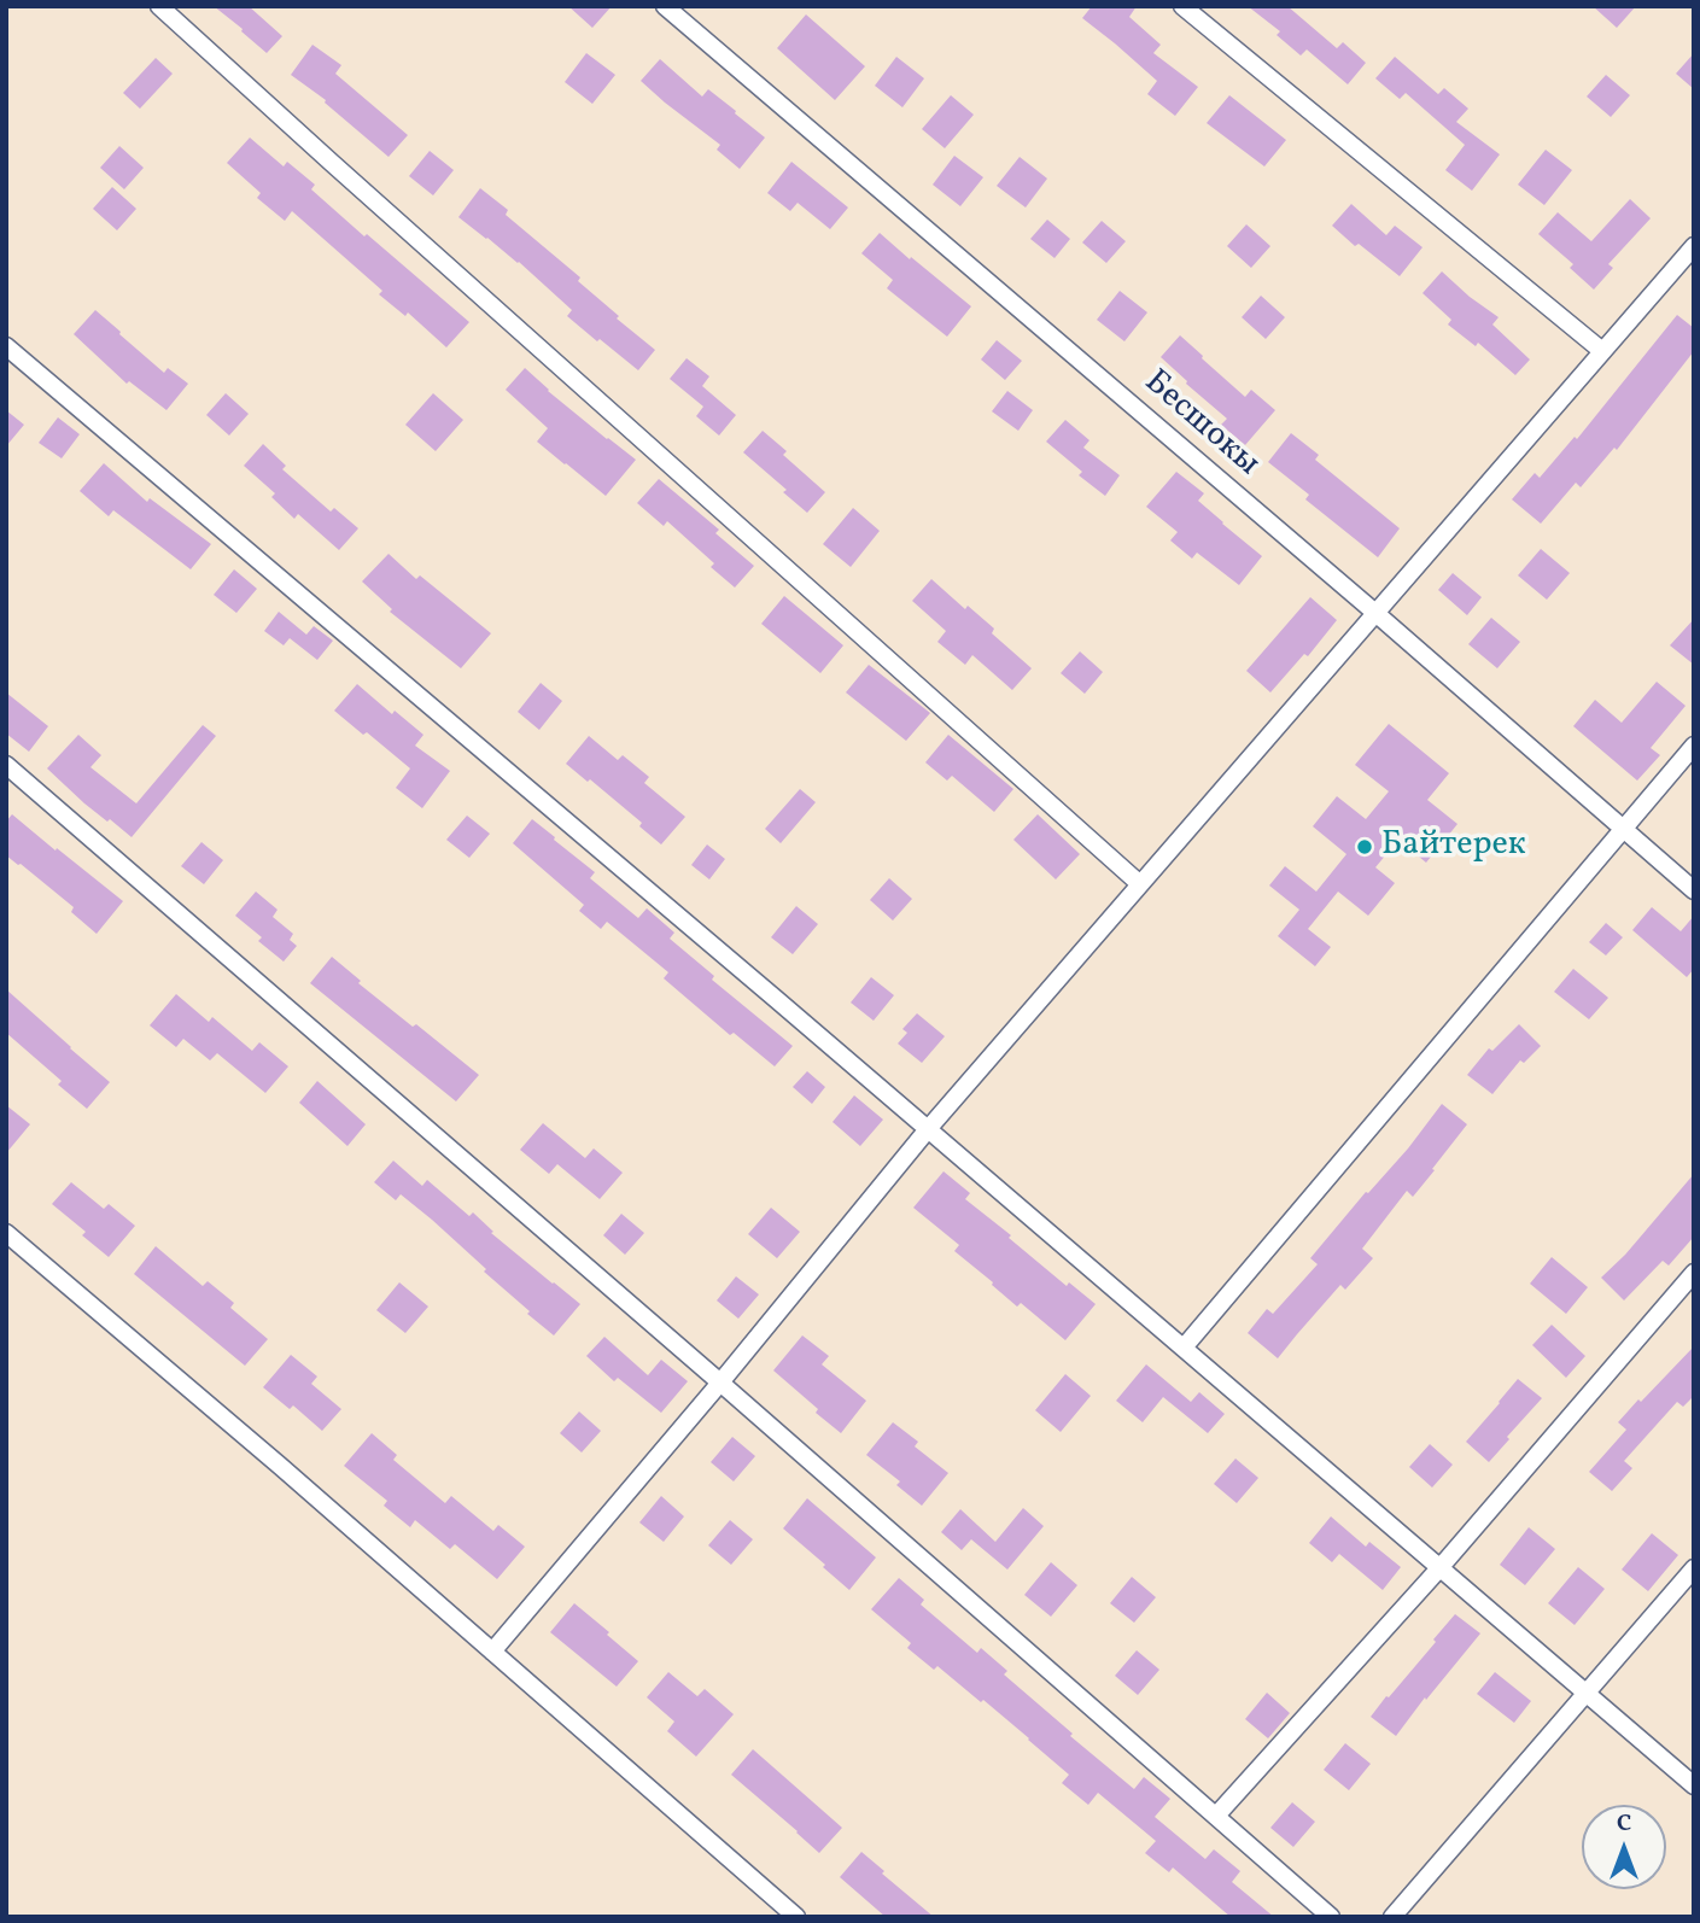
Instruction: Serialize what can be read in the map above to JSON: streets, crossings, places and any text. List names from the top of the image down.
{
  "streets": {
    "street": ["Бесшокы"]
  },
  "places": ["Байтерек"],
  "north": "top"
}
